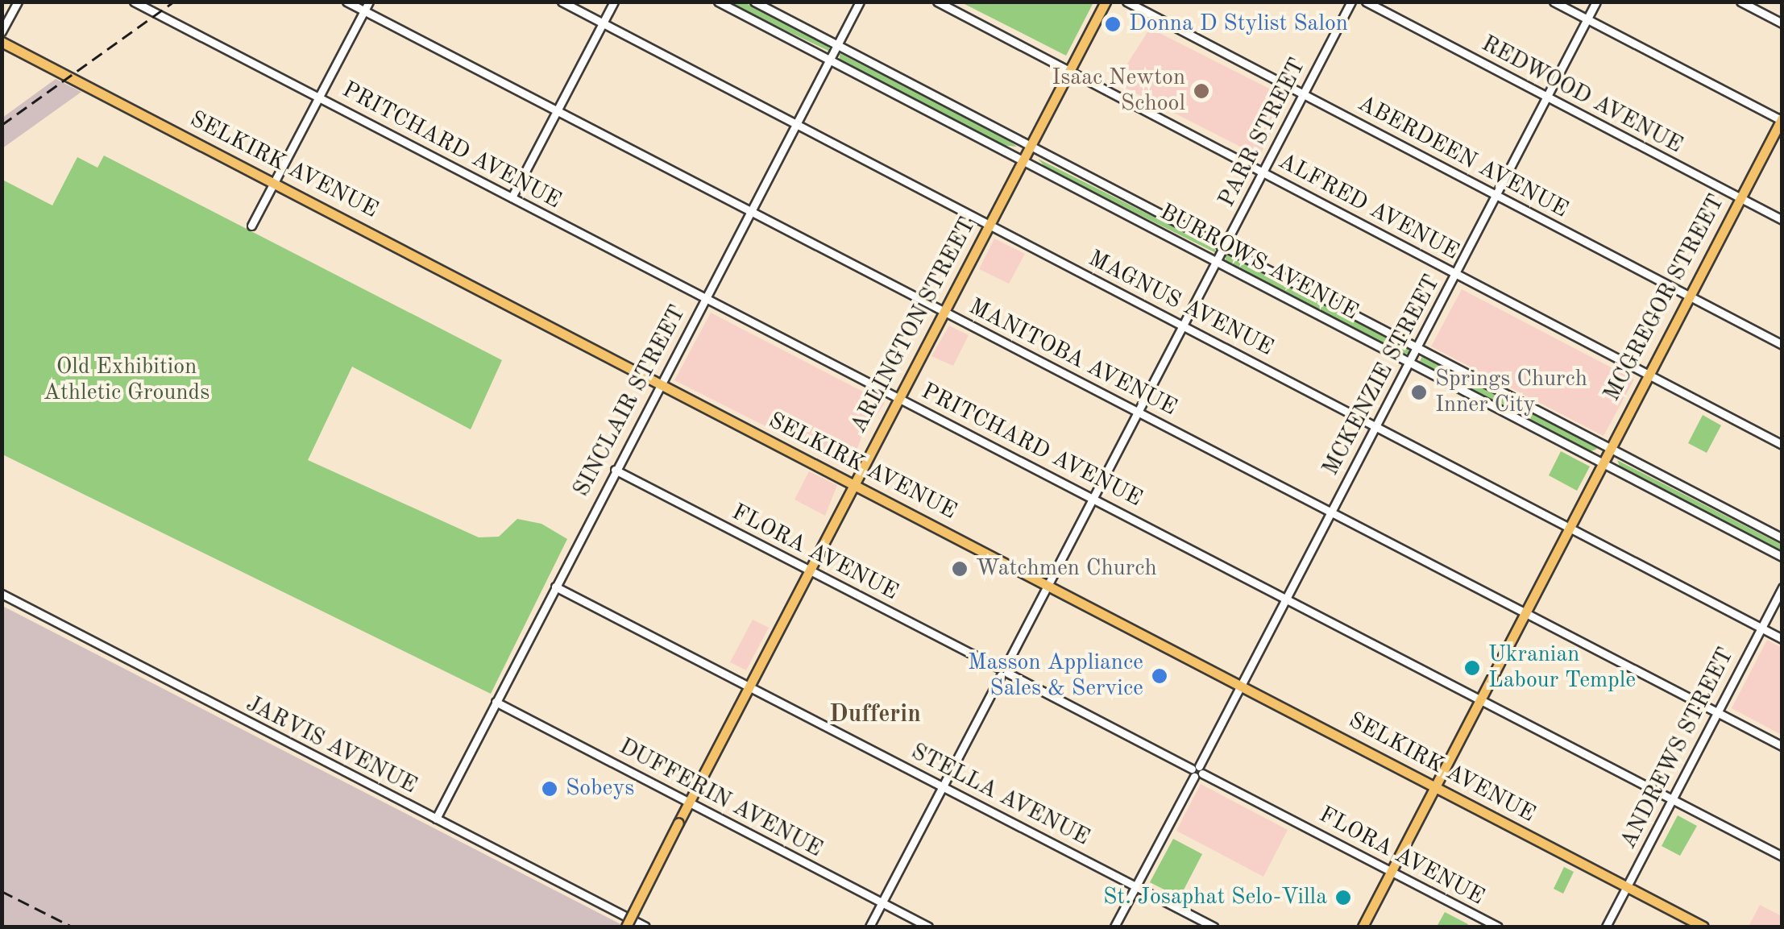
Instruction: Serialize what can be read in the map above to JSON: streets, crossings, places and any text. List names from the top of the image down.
{
  "streets": {
    "main road": ["SELKIRK AVENUE", "MCGREGOR STREET", "ARLINGTON STREET"],
    "street": [
      "REDWOOD AVENUE",
      "PARR STREET",
      "PRITCHARD AVENUE",
      "ABERDEEN AVENUE",
      "ALFRED AVENUE",
      "BURROWS AVENUE",
      "MAGNUS AVENUE",
      "MANITOBA AVENUE",
      "MCKENZIE STREET",
      "SINCLAIR STREET",
      "FLORA AVENUE",
      "JARVIS AVENUE",
      "ANDREWS STREET",
      "STELLA AVENUE",
      "DUFFERIN AVENUE"
    ]
  },
  "crossings": [
    ["REDWOOD AVENUE", "MCGREGOR STREET"],
    ["REDWOOD AVENUE", "MCKENZIE STREET"],
    ["PARR STREET", "PRITCHARD AVENUE"],
    ["PARR STREET", "ABERDEEN AVENUE"],
    ["PARR STREET", "SELKIRK AVENUE"],
    ["PARR STREET", "ALFRED AVENUE"],
    ["PARR STREET", "BURROWS AVENUE"],
    ["PARR STREET", "MAGNUS AVENUE"],
    ["PARR STREET", "MANITOBA AVENUE"],
    ["PARR STREET", "FLORA AVENUE"],
    ["PARR STREET", "STELLA AVENUE"],
    ["PARR STREET", "DUFFERIN AVENUE"],
    ["PRITCHARD AVENUE", "MCGREGOR STREET"],
    ["PRITCHARD AVENUE", "ARLINGTON STREET"],
    ["PRITCHARD AVENUE", "MCKENZIE STREET"],
    ["PRITCHARD AVENUE", "SINCLAIR STREET"],
    ["PRITCHARD AVENUE", "ANDREWS STREET"],
    ["ABERDEEN AVENUE", "MCGREGOR STREET"],
    ["ABERDEEN AVENUE", "MCKENZIE STREET"],
    ["SELKIRK AVENUE", "MCGREGOR STREET"],
    ["SELKIRK AVENUE", "ARLINGTON STREET"],
    ["SELKIRK AVENUE", "MCKENZIE STREET"],
    ["SELKIRK AVENUE", "SINCLAIR STREET"],
    ["SELKIRK AVENUE", "ANDREWS STREET"],
    ["ALFRED AVENUE", "MCGREGOR STREET"],
    ["ALFRED AVENUE", "ARLINGTON STREET"],
    ["ALFRED AVENUE", "MCKENZIE STREET"],
    ["BURROWS AVENUE", "MCGREGOR STREET"],
    ["BURROWS AVENUE", "ARLINGTON STREET"],
    ["BURROWS AVENUE", "MCKENZIE STREET"],
    ["BURROWS AVENUE", "SINCLAIR STREET"],
    ["MCGREGOR STREET", "MAGNUS AVENUE"],
    ["MCGREGOR STREET", "MANITOBA AVENUE"],
    ["MCGREGOR STREET", "FLORA AVENUE"],
    ["MAGNUS AVENUE", "ARLINGTON STREET"],
    ["MAGNUS AVENUE", "MCKENZIE STREET"],
    ["MAGNUS AVENUE", "SINCLAIR STREET"],
    ["MAGNUS AVENUE", "ANDREWS STREET"],
    ["ARLINGTON STREET", "MANITOBA AVENUE"],
    ["ARLINGTON STREET", "FLORA AVENUE"],
    ["ARLINGTON STREET", "STELLA AVENUE"],
    ["ARLINGTON STREET", "DUFFERIN AVENUE"],
    ["MANITOBA AVENUE", "MCKENZIE STREET"],
    ["MANITOBA AVENUE", "SINCLAIR STREET"],
    ["MANITOBA AVENUE", "ANDREWS STREET"],
    ["MCKENZIE STREET", "FLORA AVENUE"],
    ["MCKENZIE STREET", "STELLA AVENUE"],
    ["SINCLAIR STREET", "FLORA AVENUE"],
    ["SINCLAIR STREET", "JARVIS AVENUE"],
    ["SINCLAIR STREET", "STELLA AVENUE"],
    ["SINCLAIR STREET", "DUFFERIN AVENUE"]
  ],
  "districts": ["Dufferin"],
  "parks": ["Old Exhibition Athletic Grounds"],
  "places": [
    "Donna D Stylist Salon",
    "Isaac Newton School",
    "Springs Church Inner City",
    "Watchmen Church",
    "Ukranian Labour Temple",
    "Masson Appliance Sales & Service",
    "Sobeys",
    "St. Josaphat Selo-Villa"
  ]
}
